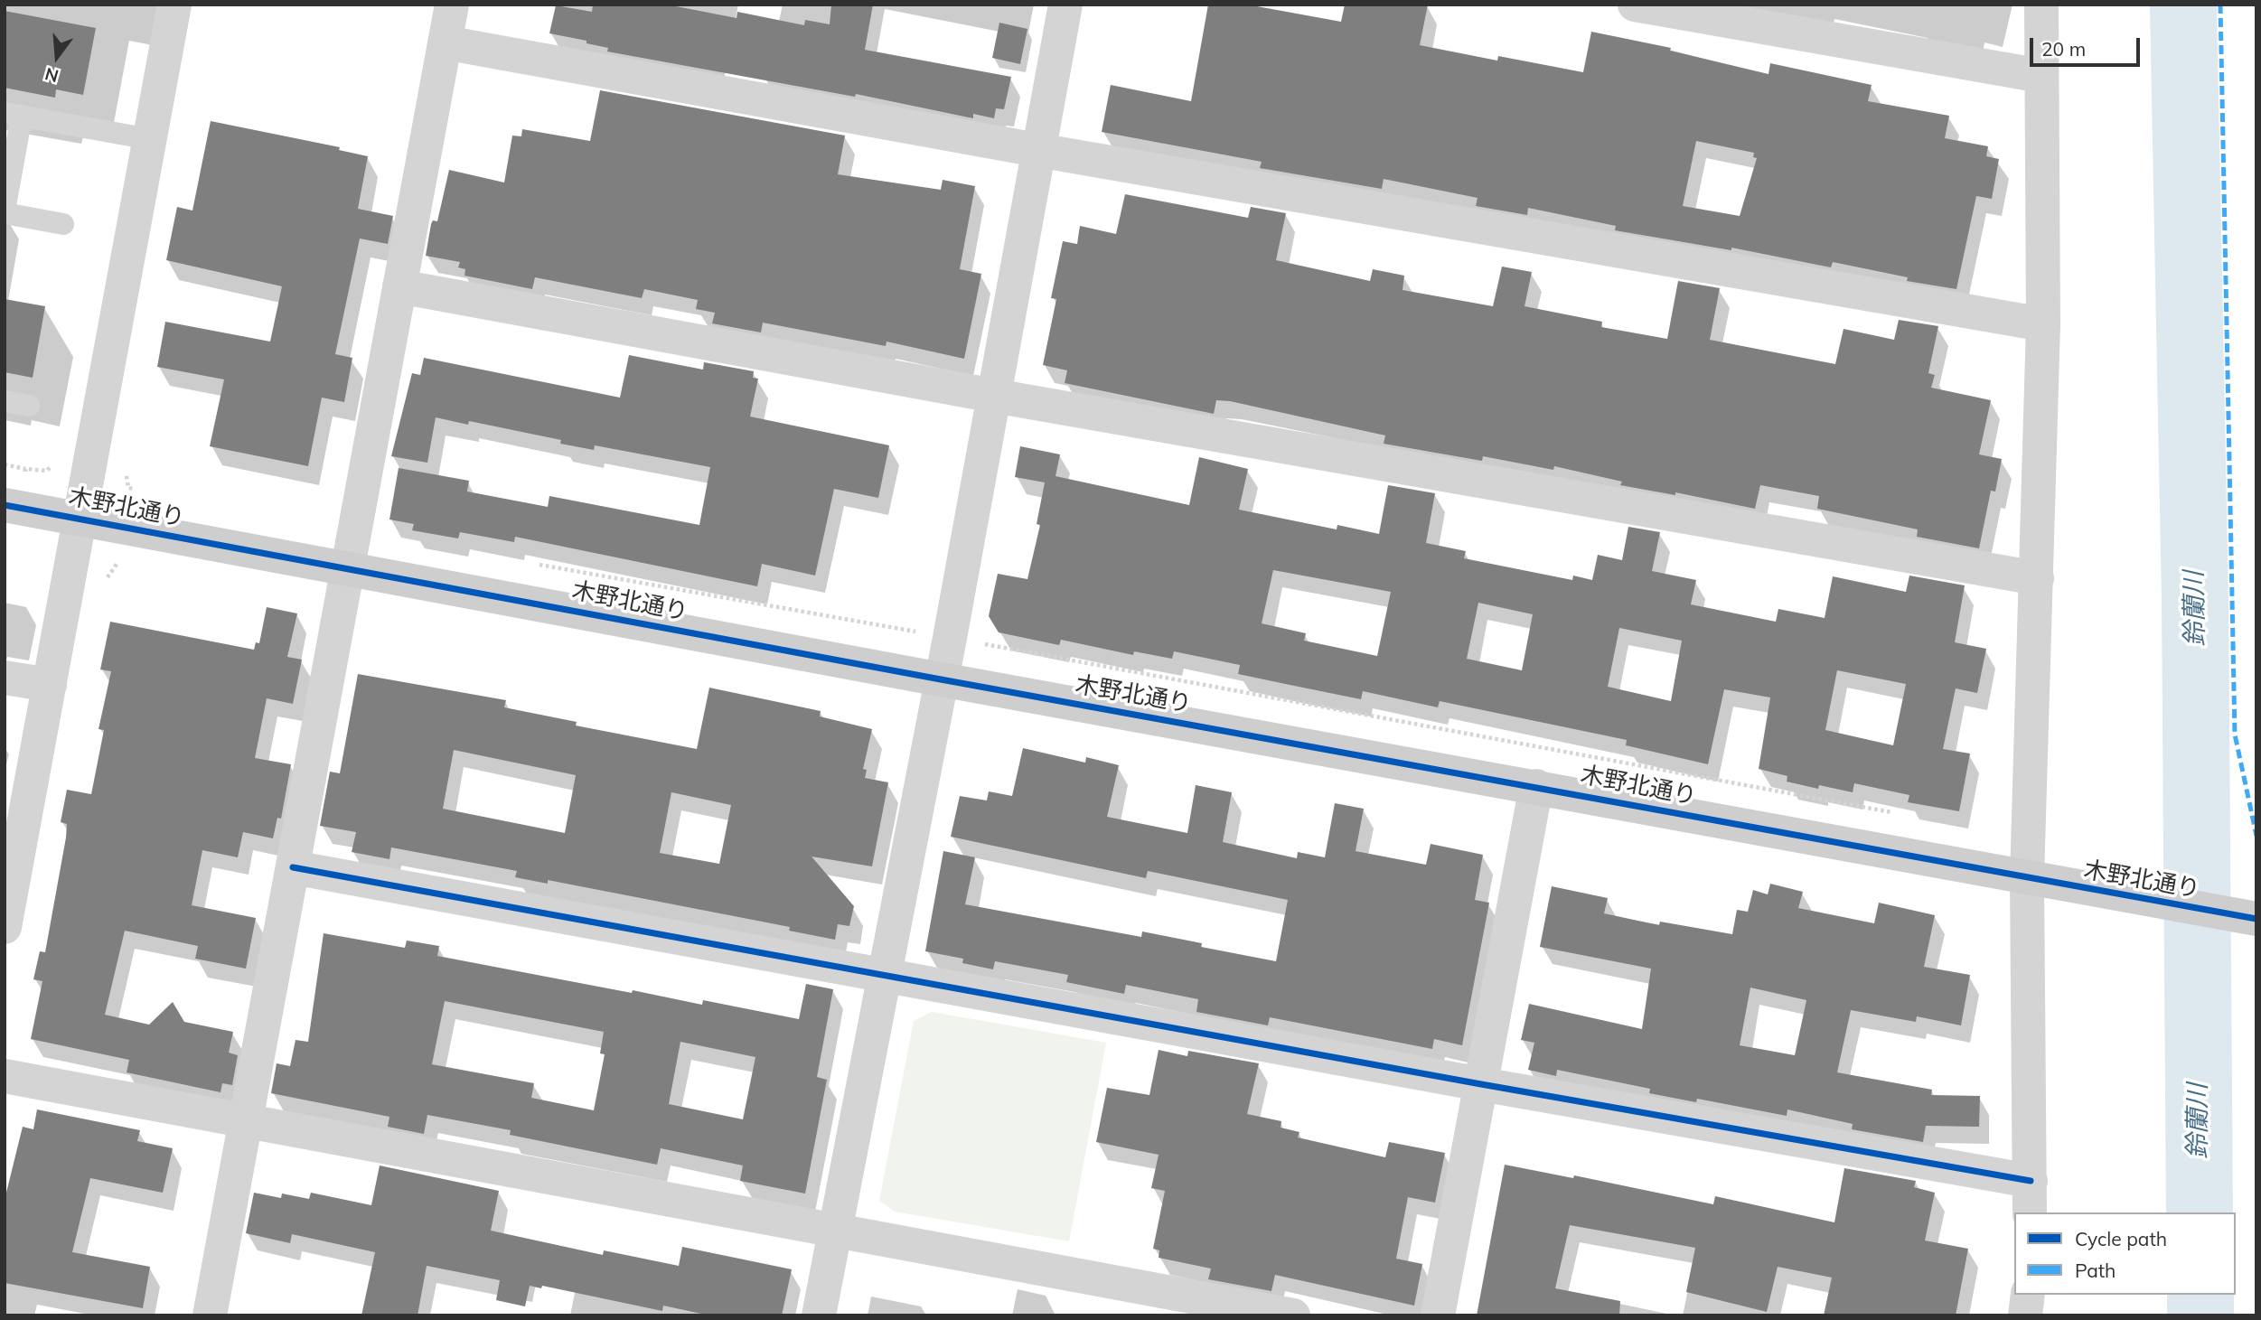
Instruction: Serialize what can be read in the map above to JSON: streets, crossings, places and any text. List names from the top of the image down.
{
  "streets": {
    "street": ["木野北通り"]
  },
  "water": ["鈴蘭川"],
  "legend": ["Cycle path", "Path"],
  "scale_bar": "20 m",
  "north": "bottom"
}
